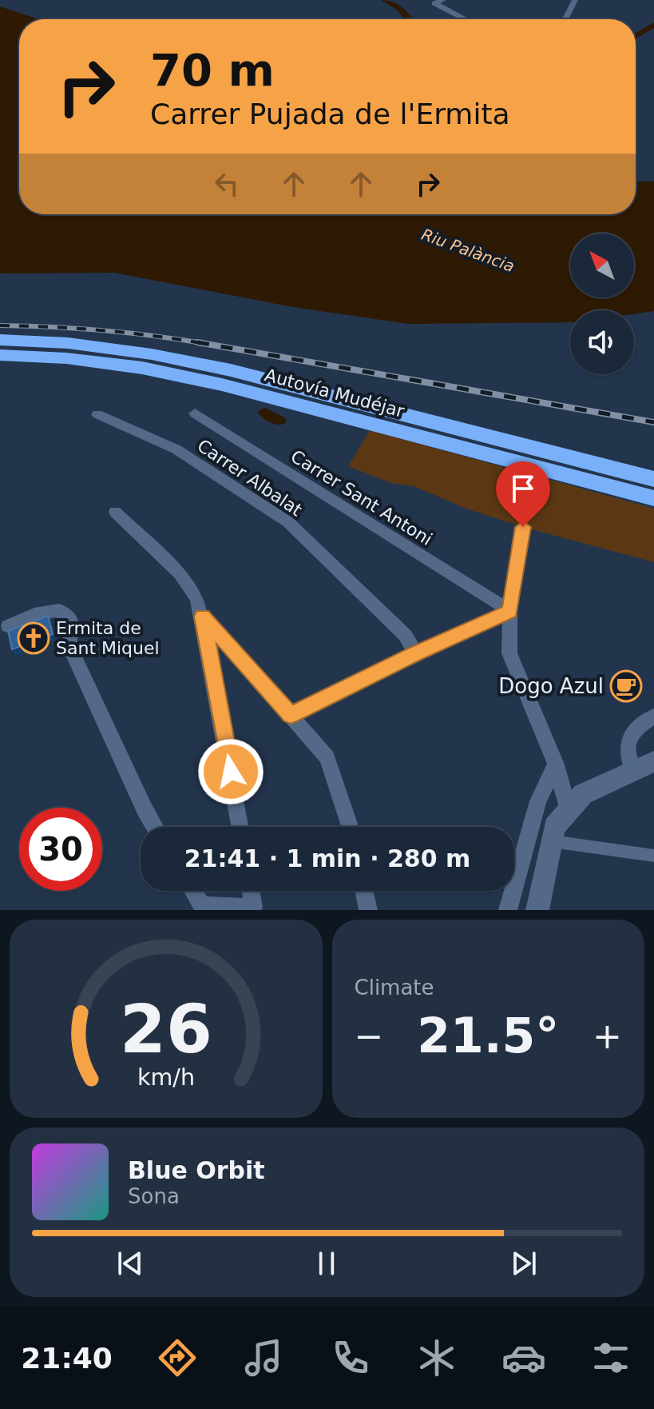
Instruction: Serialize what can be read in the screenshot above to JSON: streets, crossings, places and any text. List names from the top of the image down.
{
  "streets": {
    "highway": ["Autovía Mudéjar"],
    "street": ["Carrer Albalat", "Carrer Sant Antoni"]
  },
  "water": ["Riu Palància"],
  "places": {
    "church": ["Ermita de Sant Miquel"],
    "cafe": ["Dogo Azul"]
  },
  "north": "top left",
  "page": {
    "turn": ["70 m", "Carrer Pujada de l'Ermita"],
    "limit": "30",
    "trip": "21:41 · 1 min · 280 m",
    "tile": "Climate",
    "heat": ["−", "21.5°", "+"],
    "song": ["Blue Orbit", "Sona"],
    "tabs": "21:40",
    "gauge": ["26", "km/h"]
  }
}
